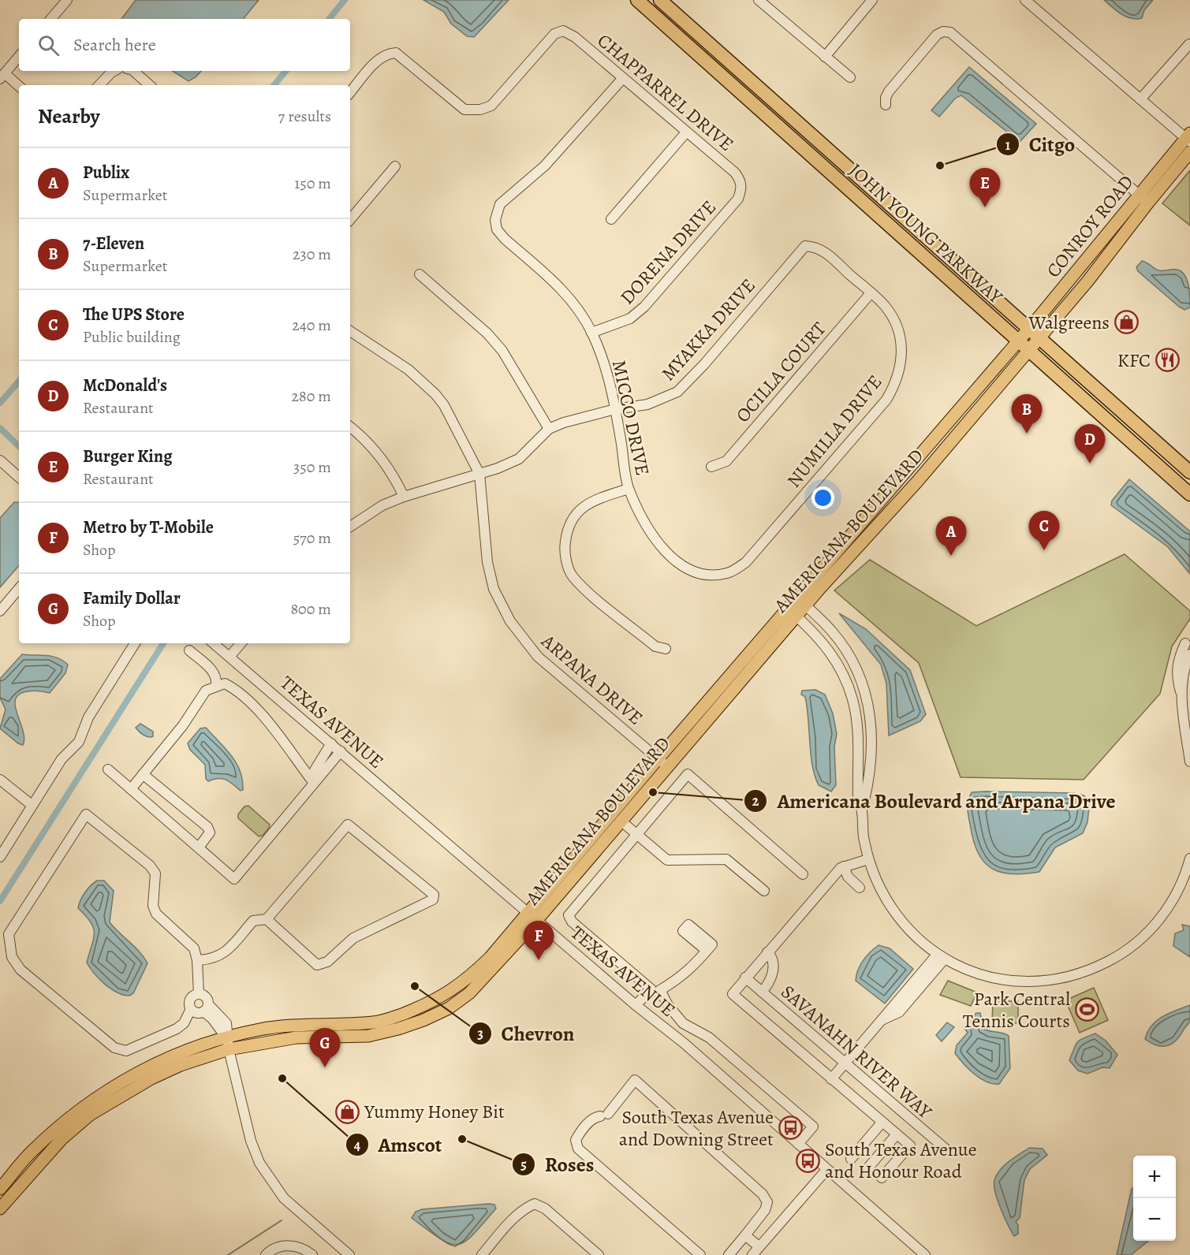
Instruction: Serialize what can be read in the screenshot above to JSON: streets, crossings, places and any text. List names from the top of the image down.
{
  "streets": {
    "highway": ["JOHN YOUNG PARKWAY"],
    "main road": ["CONROY ROAD", "AMERICANA BOULEVARD"],
    "street": [
      "CHAPPARREL DRIVE",
      "DORENA DRIVE",
      "MYAKKA DRIVE",
      "OCILLA COURT",
      "MICCO DRIVE",
      "NUMILLA DRIVE",
      "ARPANA DRIVE",
      "TEXAS AVENUE",
      "SAVANAHN RIVER WAY"
    ]
  },
  "crossings": [
    ["CHAPPARREL DRIVE", "DORENA DRIVE"],
    ["CHAPPARREL DRIVE", "MICCO DRIVE"],
    ["CONROY ROAD", "JOHN YOUNG PARKWAY"],
    ["CONROY ROAD", "AMERICANA BOULEVARD"],
    ["JOHN YOUNG PARKWAY", "AMERICANA BOULEVARD"],
    ["DORENA DRIVE", "MICCO DRIVE"],
    ["MYAKKA DRIVE", "MICCO DRIVE"],
    ["MYAKKA DRIVE", "NUMILLA DRIVE"],
    ["MYAKKA DRIVE", "ARPANA DRIVE"],
    ["OCILLA COURT", "NUMILLA DRIVE"],
    ["MICCO DRIVE", "NUMILLA DRIVE"],
    ["AMERICANA BOULEVARD", "ARPANA DRIVE"],
    ["AMERICANA BOULEVARD", "TEXAS AVENUE"]
  ],
  "places": {
    "other": [
      "Citgo",
      "Americana Boulevard and Arpana Drive",
      "Chevron",
      "Amscot",
      "Roses"
    ],
    "shop": ["Walgreens", "Yummy Honey Bit"],
    "restaurant": ["KFC"],
    "sports": ["Park Central Tennis Courts"],
    "bus stop": ["South Texas Avenue and Downing Street", "South Texas Avenue and Honour Road"]
  },
  "page": {
    "search": "Search here",
    "heading": ["Nearby", "7 results"],
    "list": [
      {
        "mark": "A",
        "name": "Publix",
        "note": "Supermarket",
        "value": "150 m"
      },
      {
        "mark": "B",
        "name": "7-Eleven",
        "note": "Supermarket",
        "value": "230 m"
      },
      {
        "mark": "C",
        "name": "The UPS Store",
        "note": "Public building",
        "value": "240 m"
      },
      {
        "mark": "D",
        "name": "McDonald's",
        "note": "Restaurant",
        "value": "280 m"
      },
      {
        "mark": "E",
        "name": "Burger King",
        "note": "Restaurant",
        "value": "350 m"
      },
      {
        "mark": "F",
        "name": "Metro by T-Mobile",
        "note": "Shop",
        "value": "570 m"
      },
      {
        "mark": "G",
        "name": "Family Dollar",
        "note": "Shop",
        "value": "800 m"
      }
    ],
    "pins": [
      "E",
      "B",
      "D",
      "C",
      "A",
      "F",
      "G"
    ],
    "map_buttons": ["+", "−"]
  }
}
